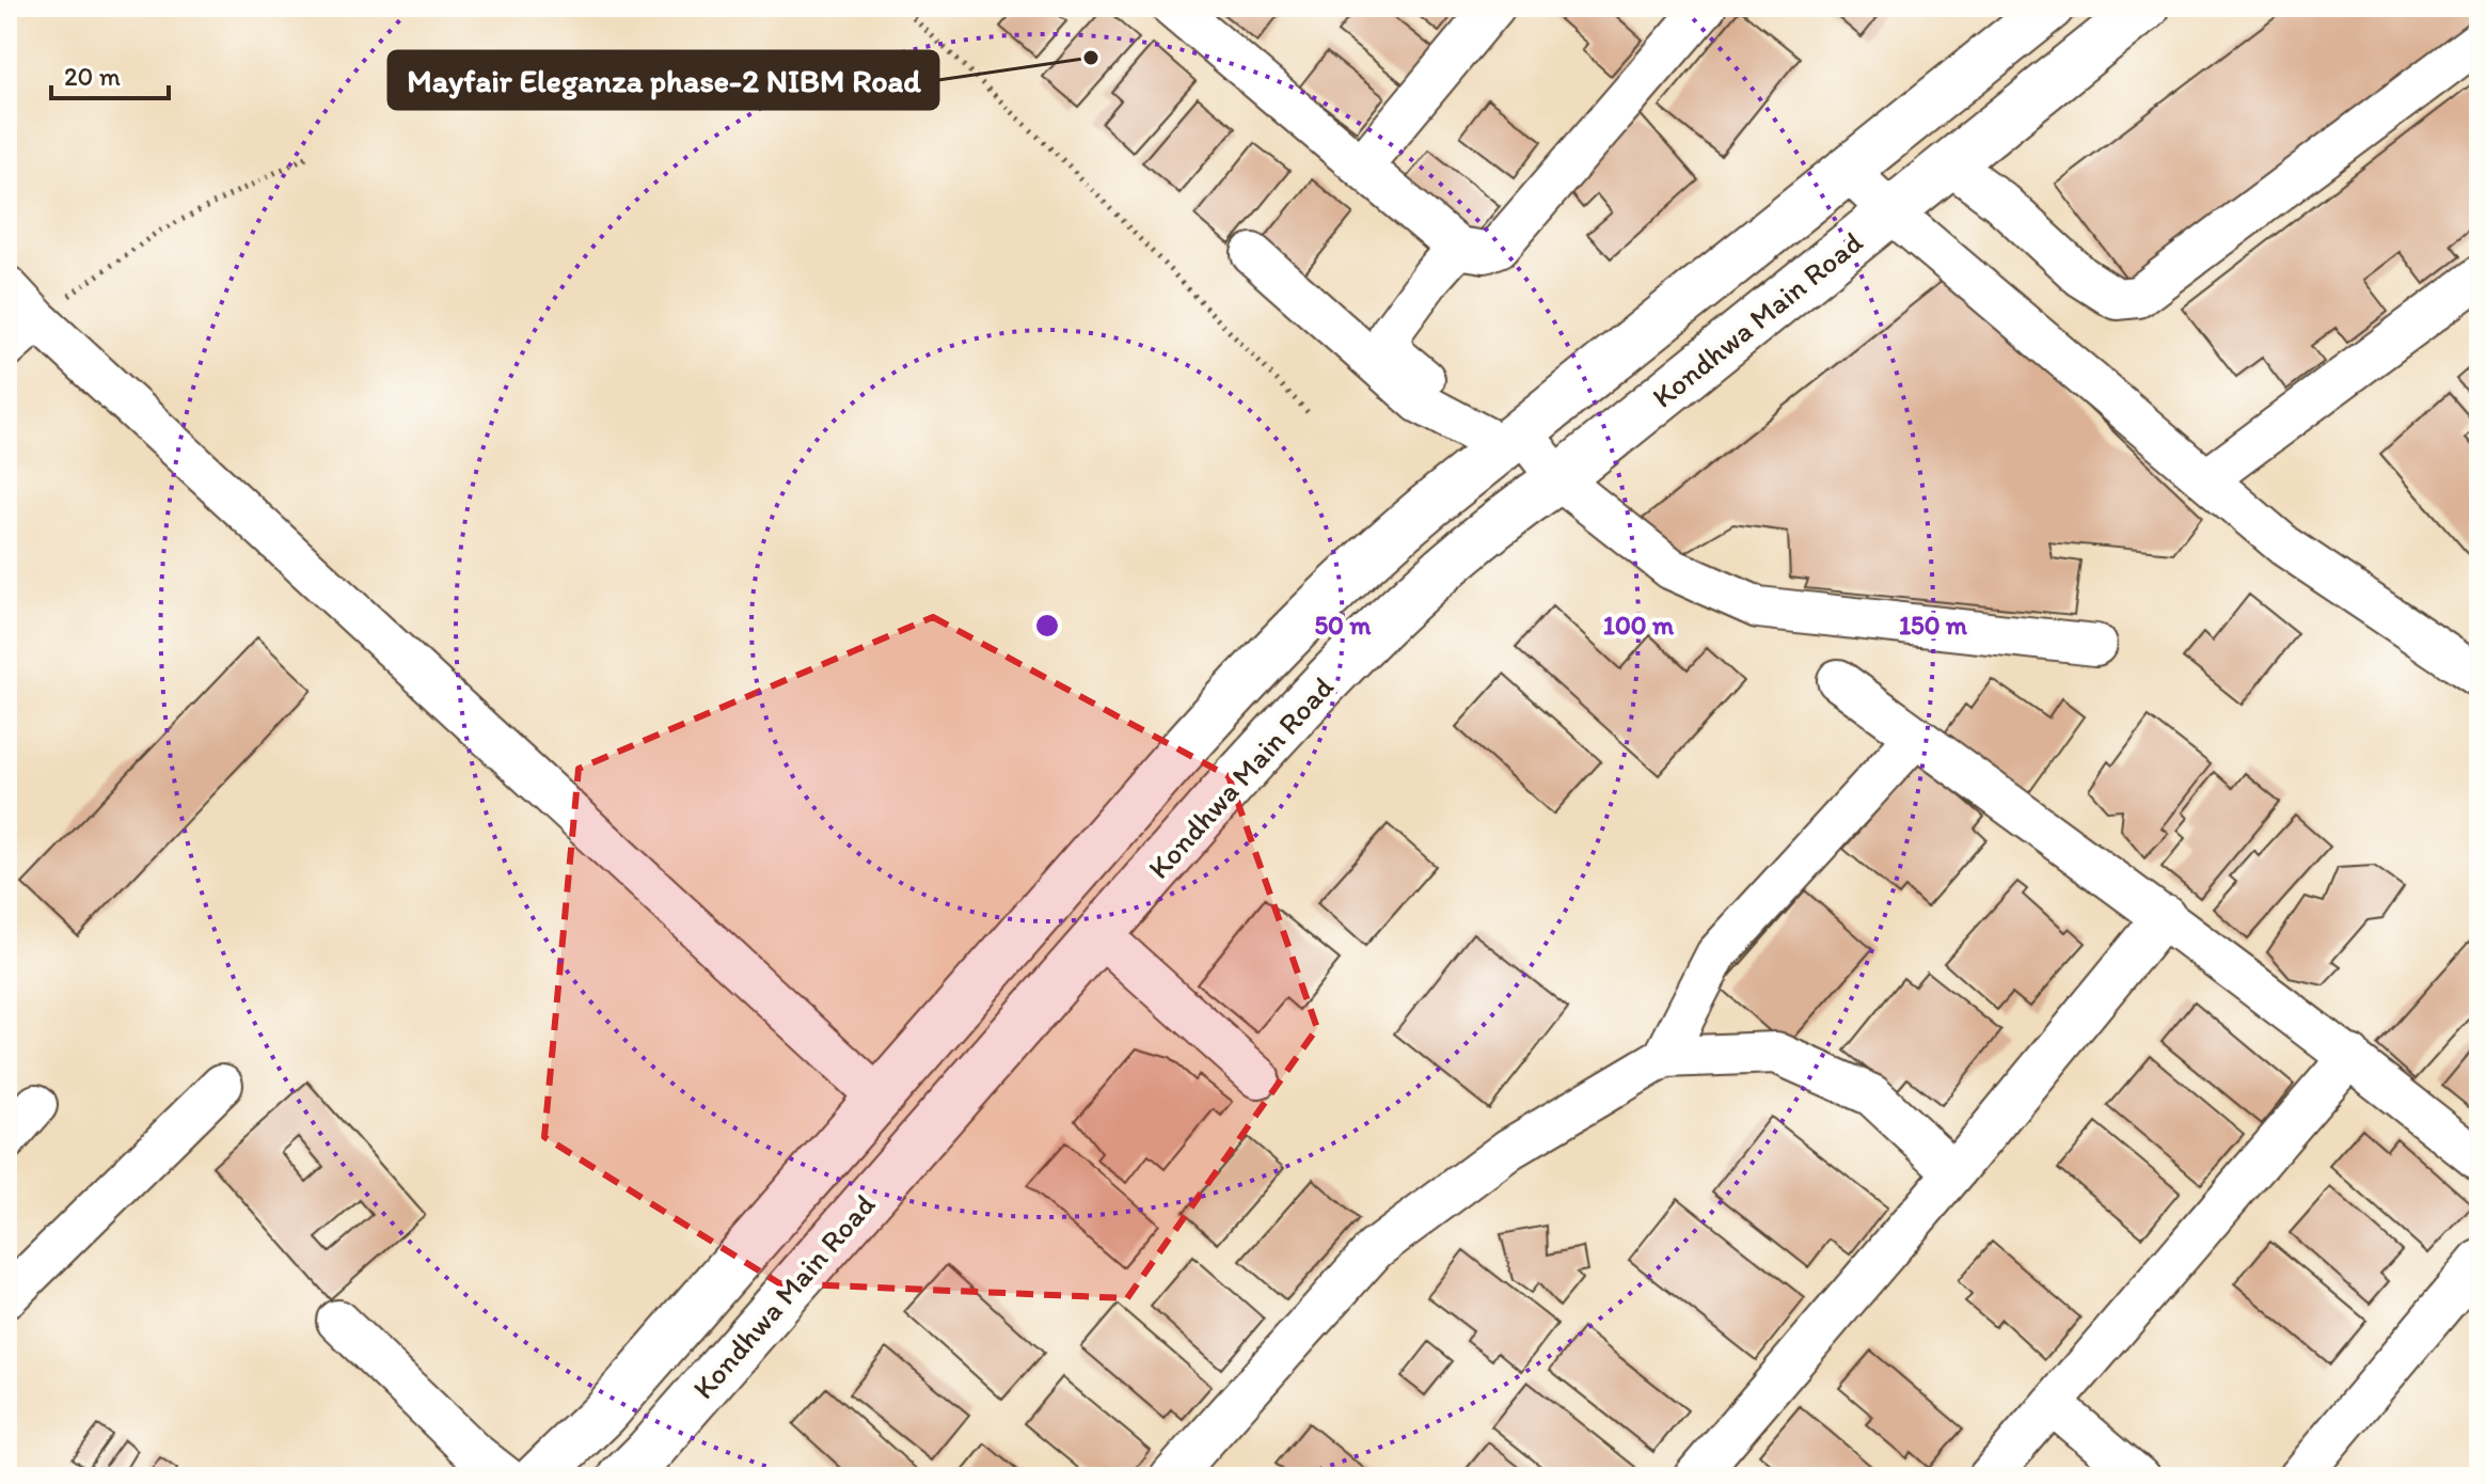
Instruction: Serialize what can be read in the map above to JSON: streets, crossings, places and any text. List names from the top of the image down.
{
  "streets": {
    "main road": ["Kondhwa Main Road"]
  },
  "places": ["Mayfair Eleganza phase-2 NIBM Road"],
  "scale_bar": "20 m",
  "rings": ["50 m", "100 m", "150 m"]
}
